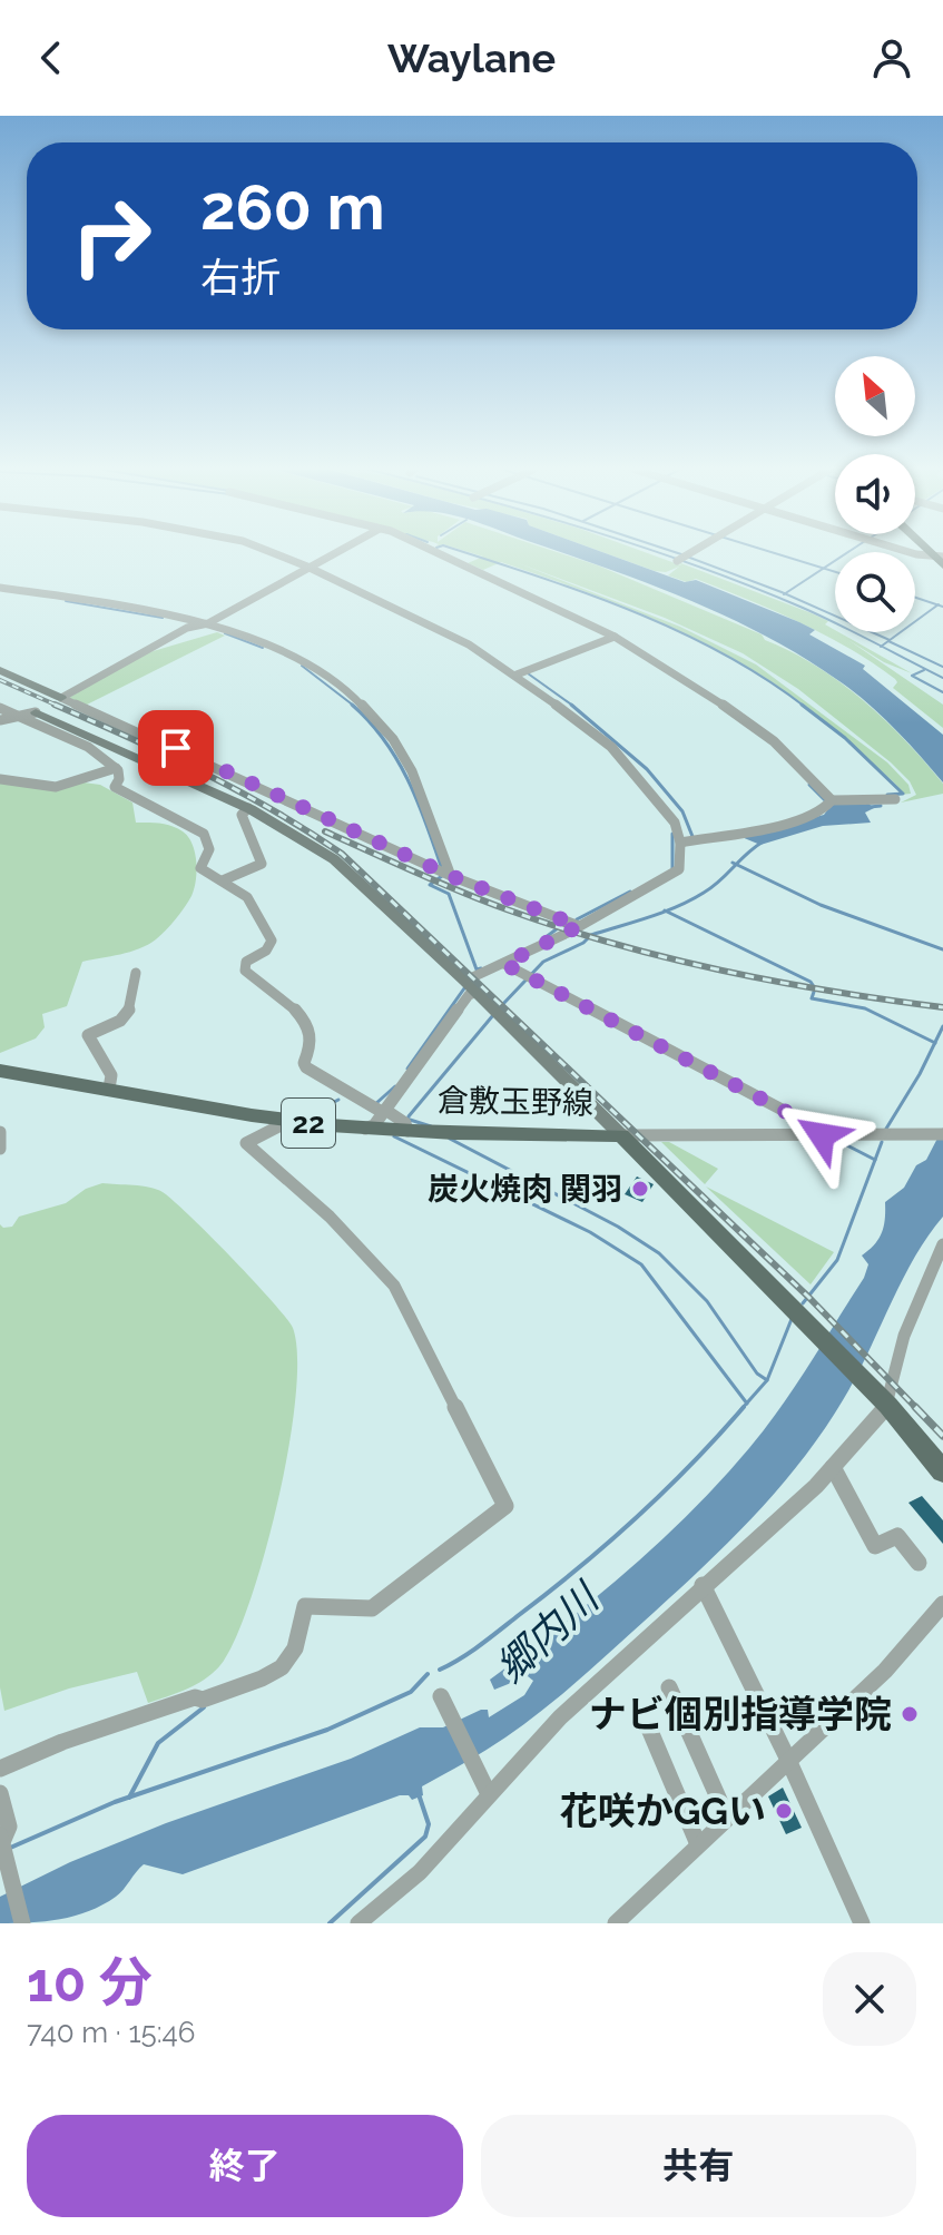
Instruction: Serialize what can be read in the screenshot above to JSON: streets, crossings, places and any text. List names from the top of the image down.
{
  "streets": {
    "main road": ["倉敷玉野線", "22"]
  },
  "water": ["郷内川"],
  "places": ["炭火焼肉 関羽", "ナビ個別指導学院", "花咲かGGい"],
  "north": "top left",
  "page": {
    "header": "Waylane",
    "turn": ["260 m", "右折"],
    "heading": ["10 分", "740 m · 15:46"],
    "buttons": ["終了", "共有"]
  }
}
